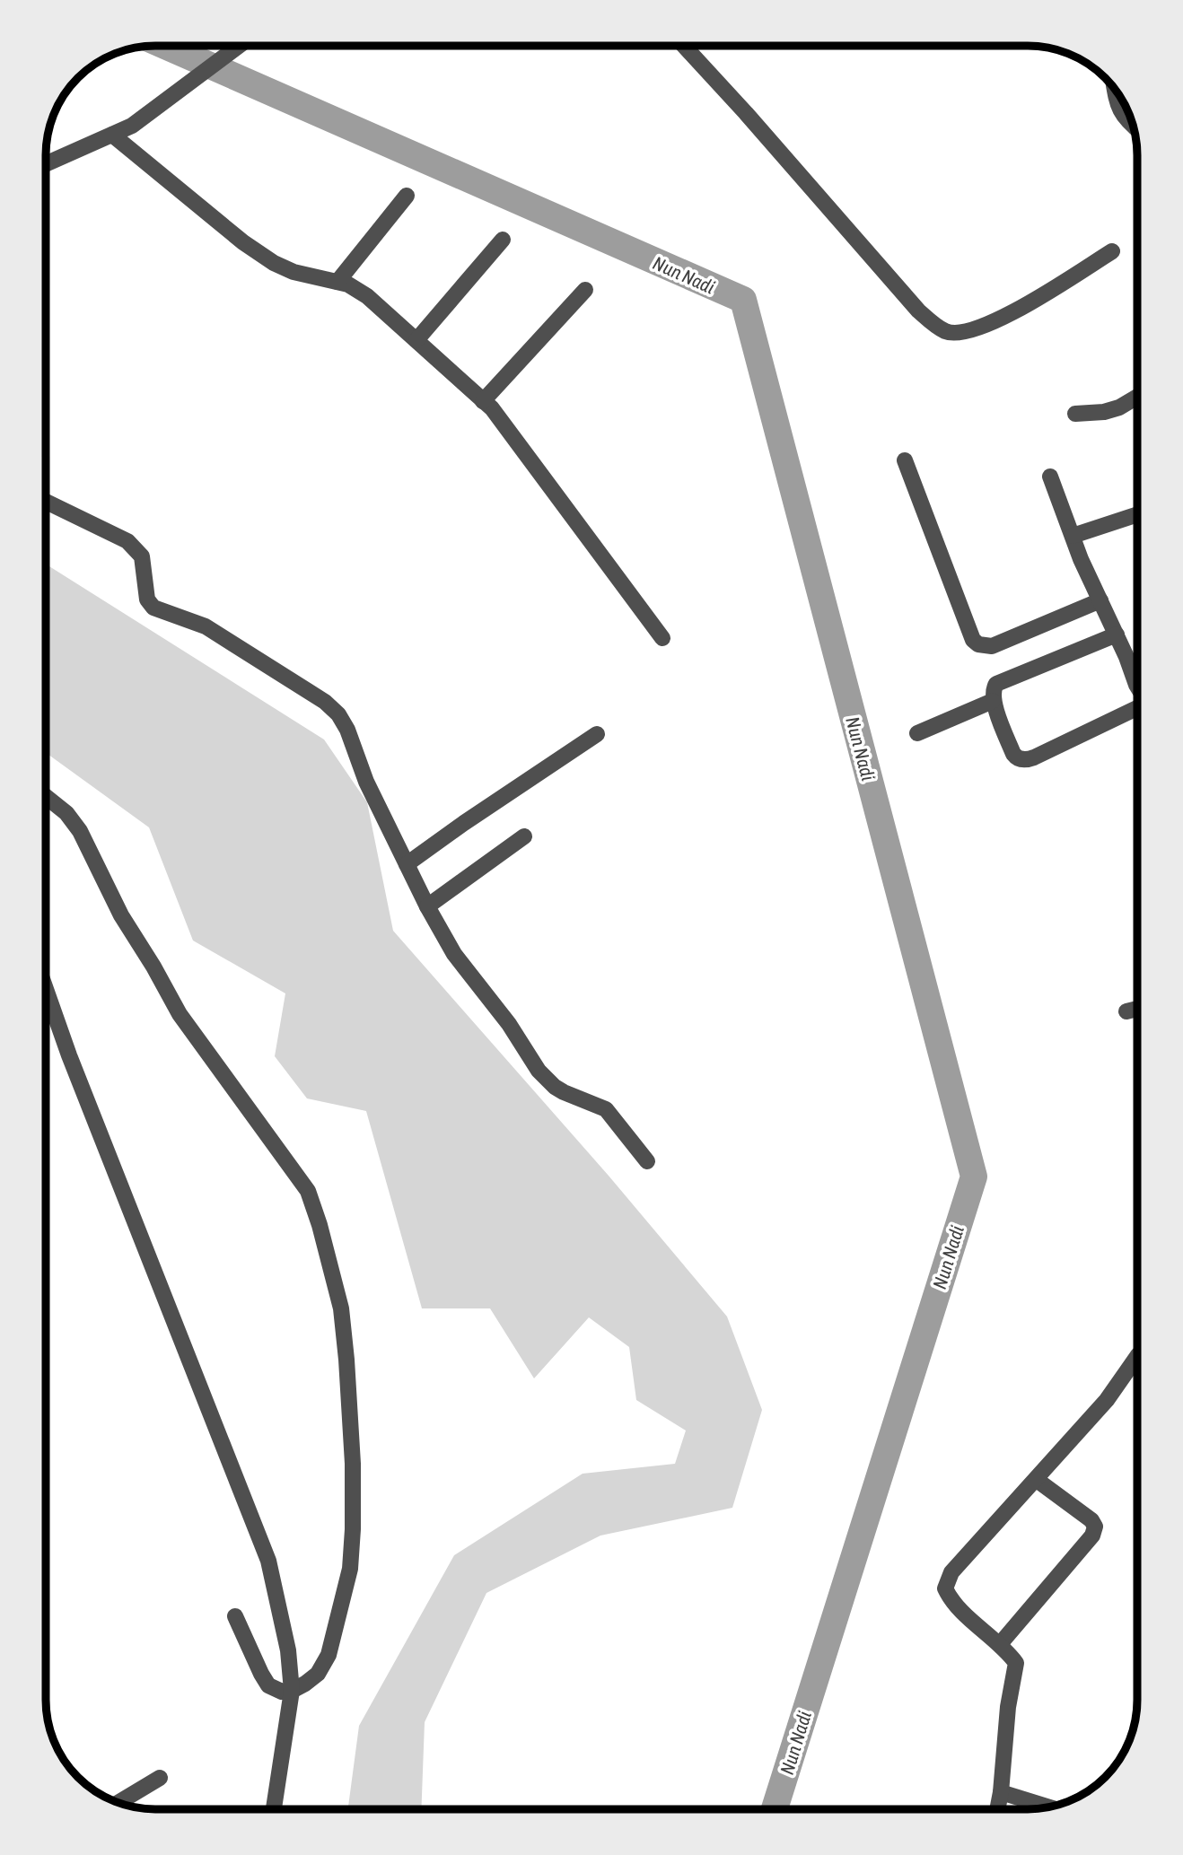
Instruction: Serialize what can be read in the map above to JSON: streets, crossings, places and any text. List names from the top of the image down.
{
  "water": ["Nun Nadi"]
}
